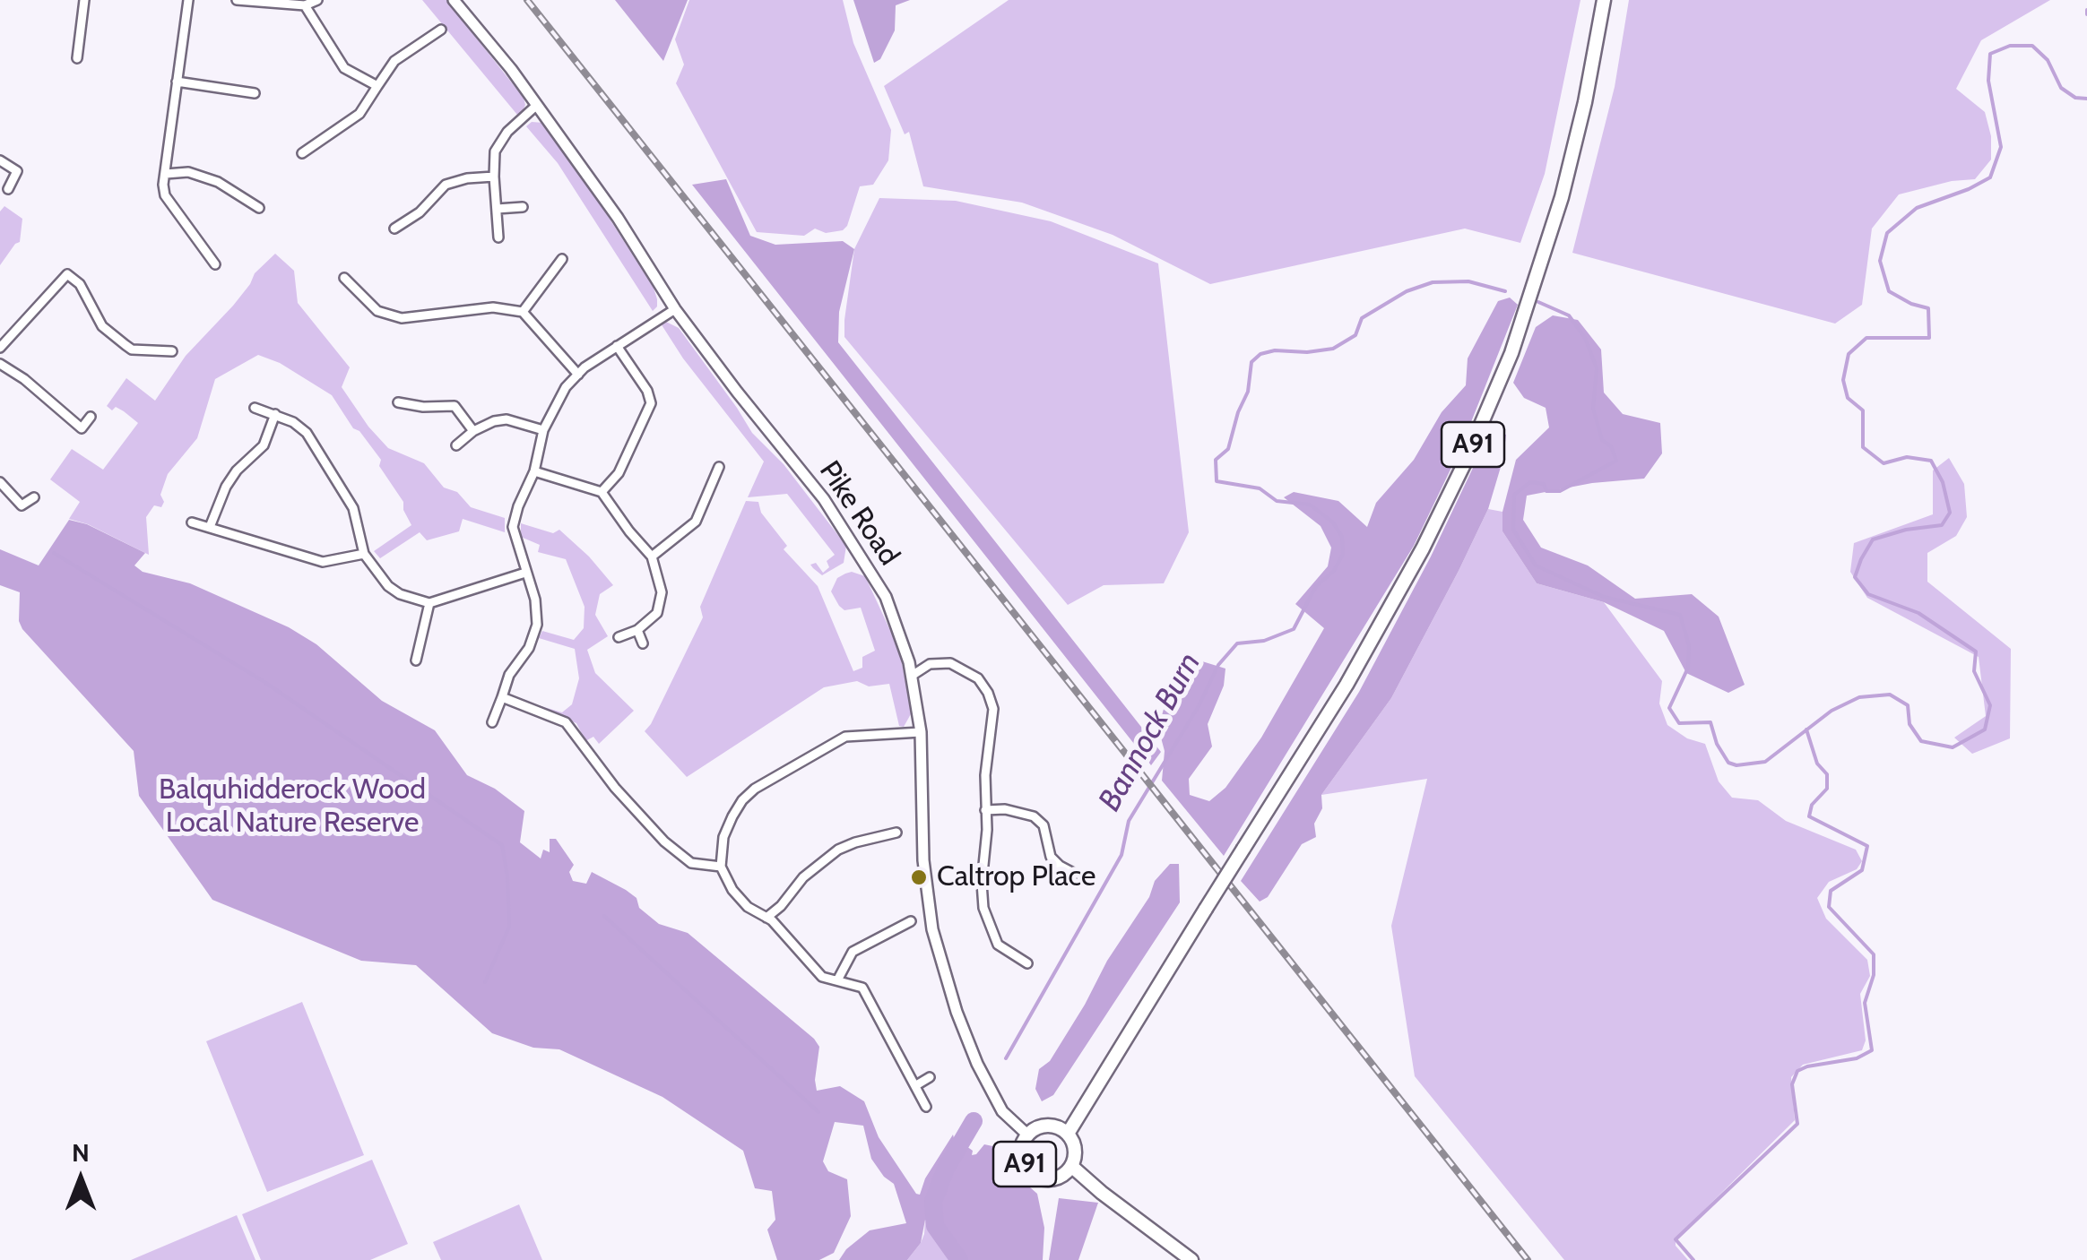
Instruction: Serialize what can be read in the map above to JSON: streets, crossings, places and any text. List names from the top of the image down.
{
  "streets": {
    "main road": ["A91"],
    "street": ["Pike Road"]
  },
  "crossings": [
    ["A91", "Pike Road"]
  ],
  "water": ["Bannock Burn"],
  "parks": ["Balquhidderock Wood Local Nature Reserve"],
  "places": ["Caltrop Place"],
  "north": "top"
}
